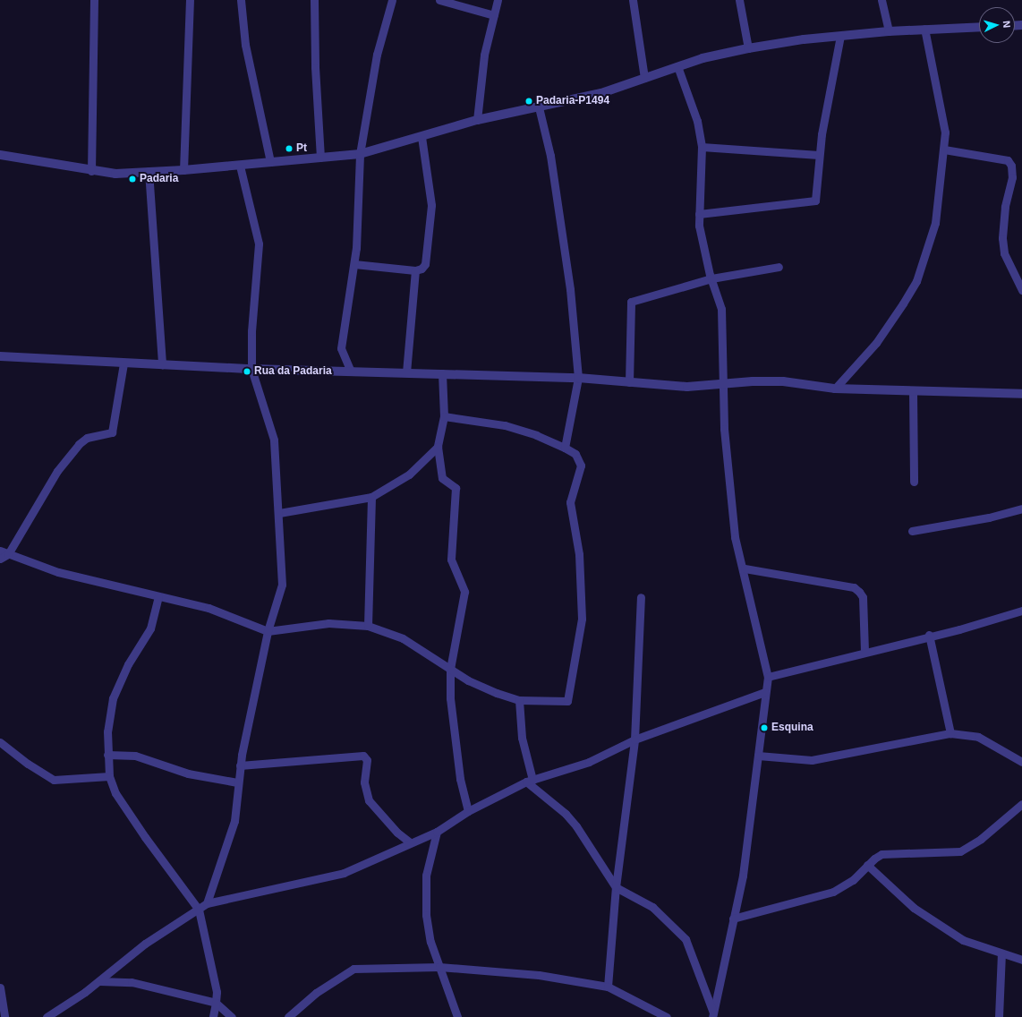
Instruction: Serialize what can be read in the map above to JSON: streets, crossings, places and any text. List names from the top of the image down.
{
  "places": [
    "Padaria-P1494",
    "Pt",
    "Padaria",
    "Rua da Padaria",
    "Esquina"
  ],
  "north": "right"
}
